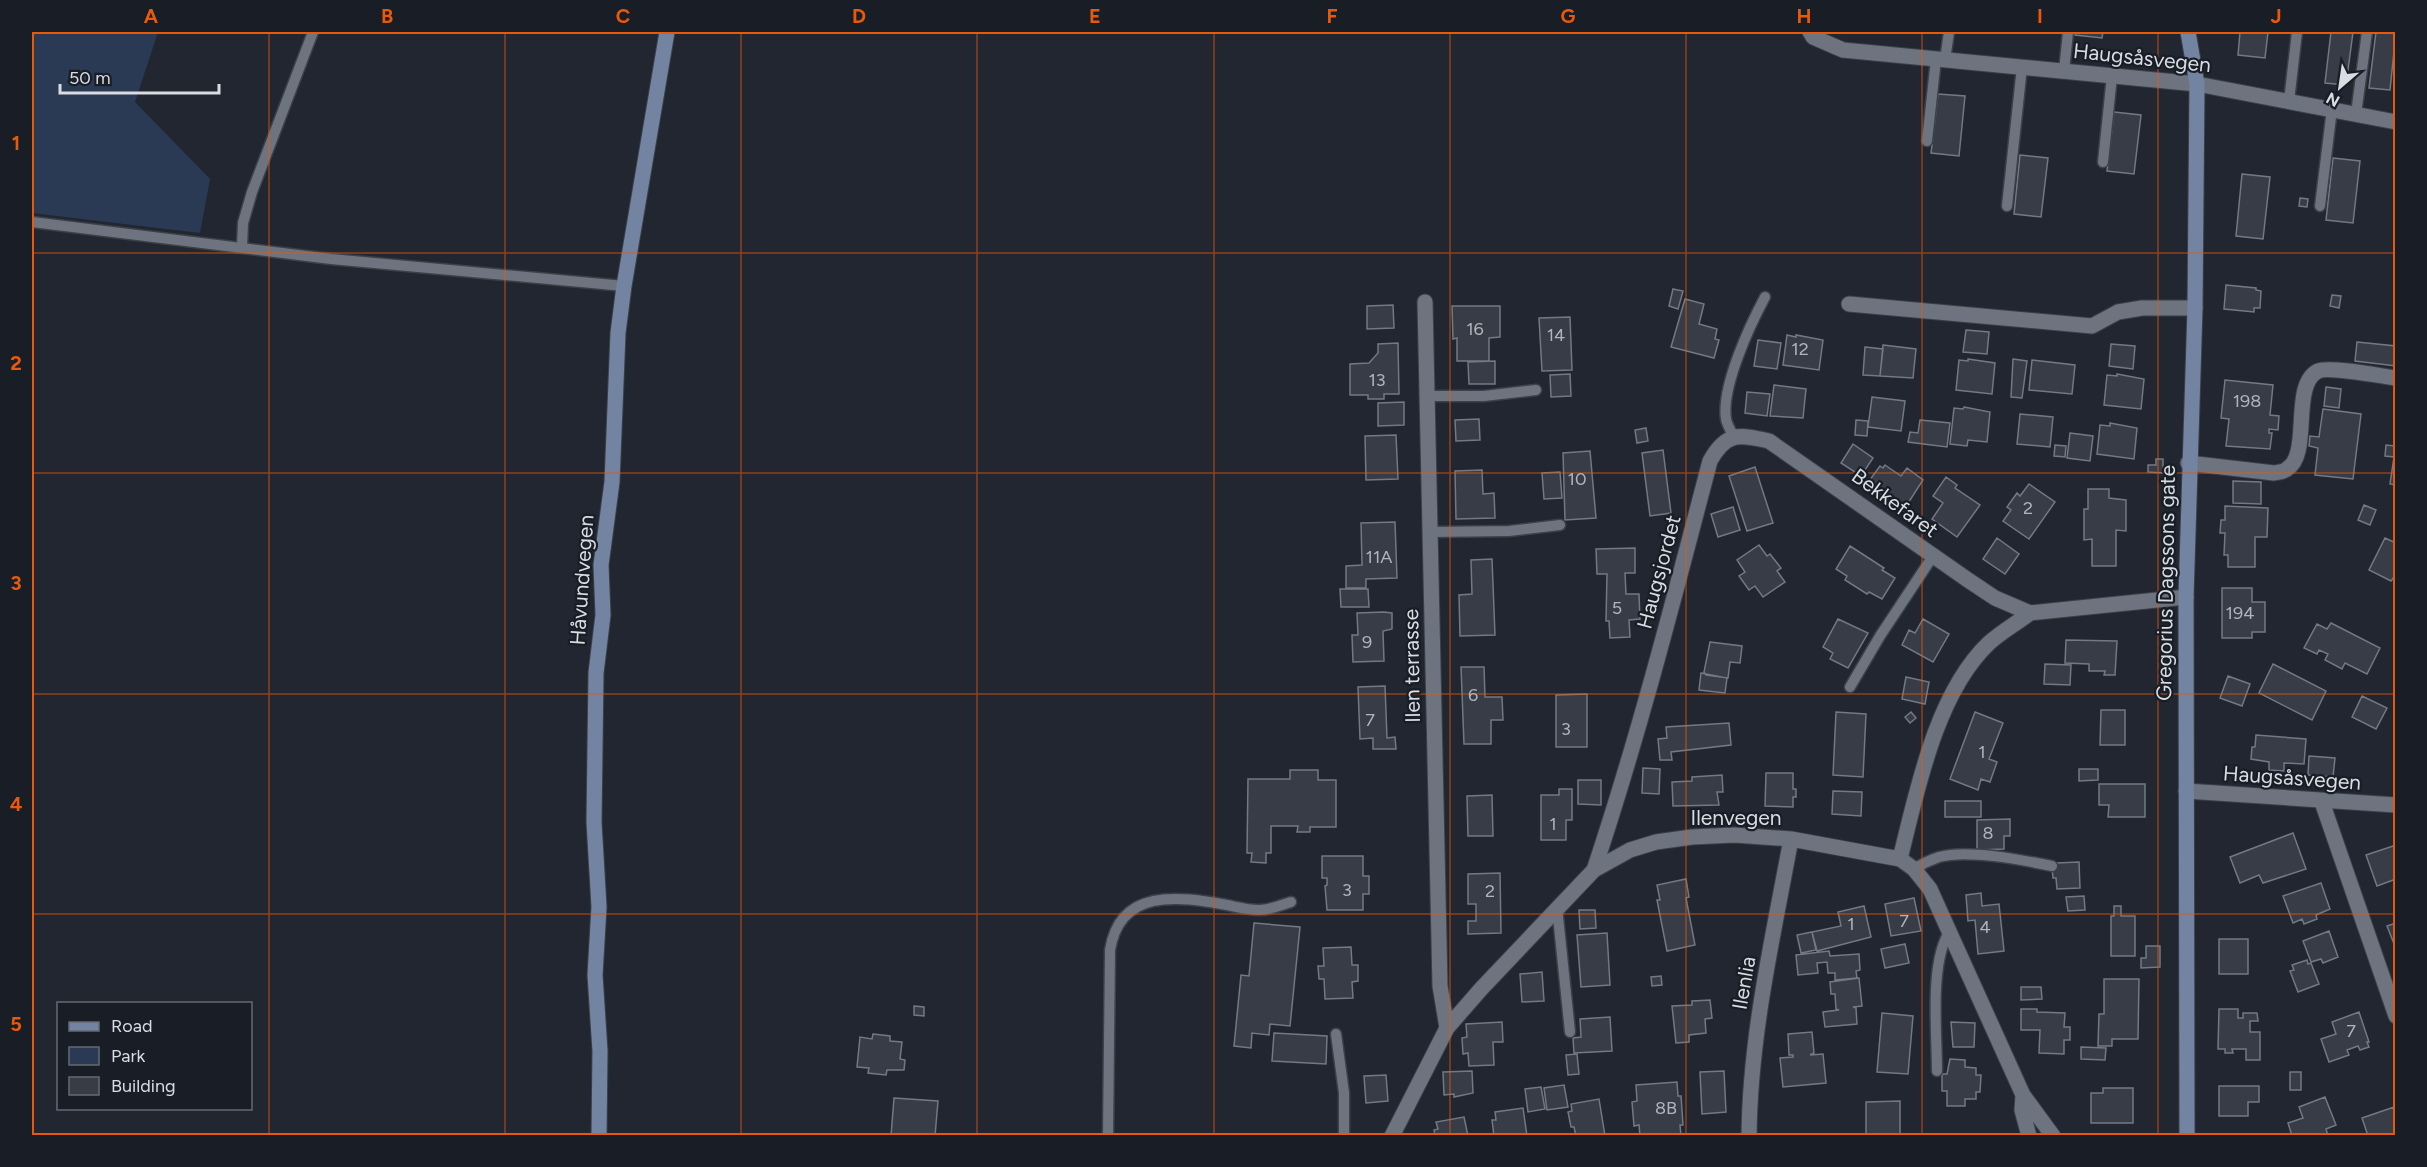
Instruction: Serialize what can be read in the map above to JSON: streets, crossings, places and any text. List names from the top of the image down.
{
  "streets": {
    "street": [
      "Haugsåsvegen",
      "Bekkefaret",
      "Haugsjordet",
      "Håvundvegen",
      "Gregorius Dagssons gate",
      "Ilen terrasse",
      "Ilenvegen",
      "Ilenlia"
    ]
  },
  "crossings": [
    ["Haugsåsvegen", "Gregorius Dagssons gate"],
    ["Bekkefaret", "Haugsjordet"],
    ["Haugsjordet", "Ilenvegen"],
    ["Ilen terrasse", "Ilenvegen"],
    ["Ilenvegen", "Ilenlia"]
  ],
  "house_numbers": [
    "16",
    "14",
    "12",
    "13",
    "198",
    "10",
    "2",
    "11A",
    "5",
    "194",
    "9",
    "6",
    "7",
    "3",
    "1",
    "1",
    "8",
    "3",
    "2",
    "7",
    "1",
    "4",
    "7",
    "8B"
  ],
  "legend": ["Road", "Park", "Building"],
  "scale_bar": "50 m",
  "north": "bottom left",
  "grid": {
    "columns": [
      "A",
      "B",
      "C",
      "D",
      "E",
      "F",
      "G",
      "H",
      "I",
      "J"
    ],
    "rows": [
      "1",
      "2",
      "3",
      "4",
      "5"
    ]
  }
}
